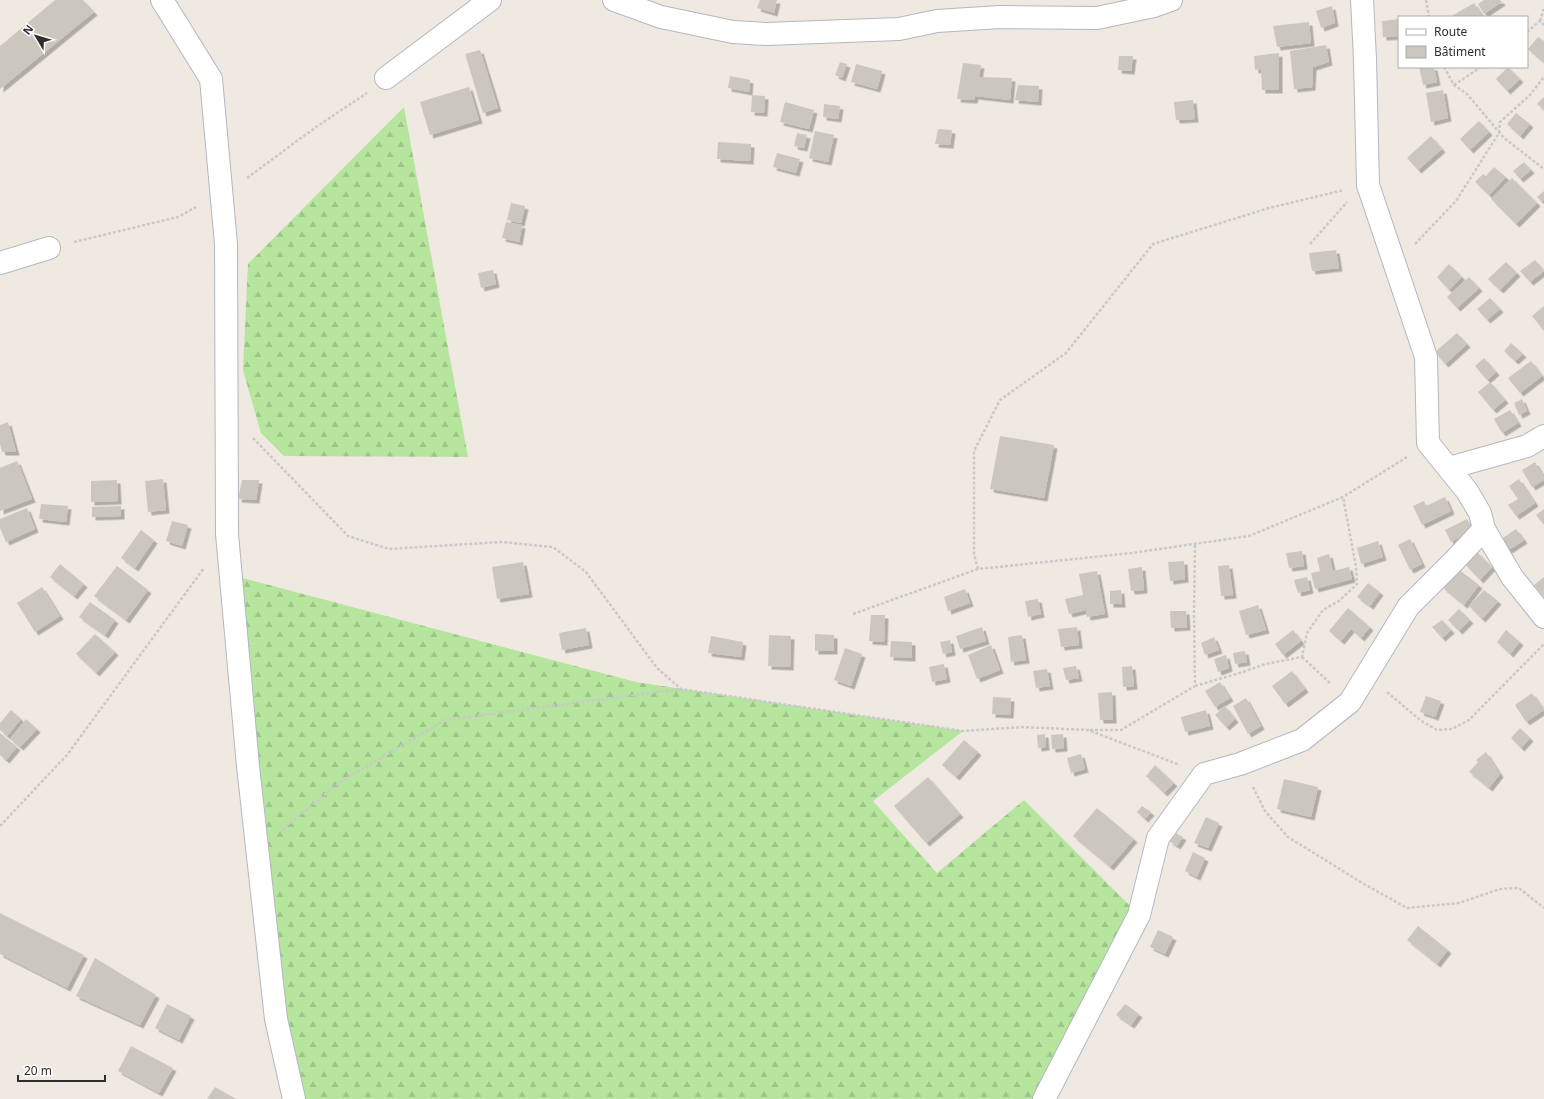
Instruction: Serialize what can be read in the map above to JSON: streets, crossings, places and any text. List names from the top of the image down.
{
  "legend": ["Route", "Bâtiment"],
  "scale_bar": "20 m",
  "north": "top left"
}
